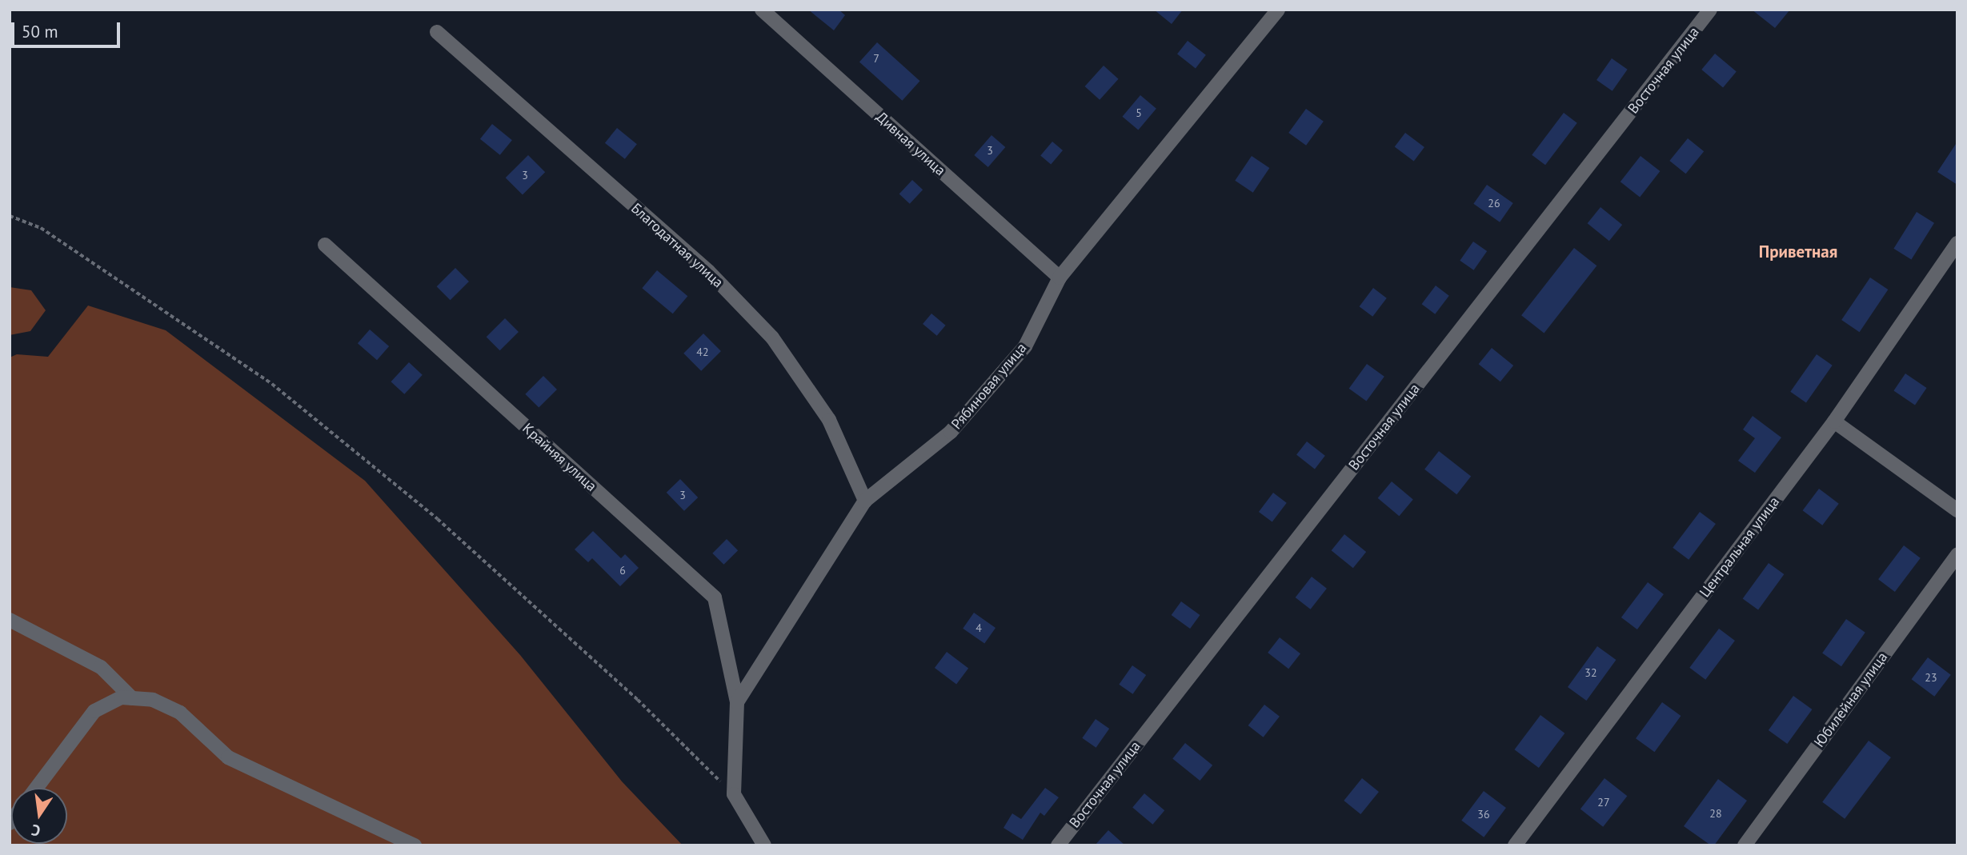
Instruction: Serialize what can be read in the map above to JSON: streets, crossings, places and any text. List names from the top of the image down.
{
  "streets": {
    "street": [
      "Восточная улица",
      "Дивная улица",
      "Благодатная улица",
      "Рябиновая улица",
      "Крайняя улица",
      "Центральная улица",
      "Юбилейная улица"
    ]
  },
  "crossings": [
    ["Дивная улица", "Рябиновая улица"],
    ["Благодатная улица", "Рябиновая улица"],
    ["Рябиновая улица", "Крайняя улица"]
  ],
  "districts": ["Приветная"],
  "house_numbers": [
    "7",
    "5",
    "3",
    "3",
    "26",
    "42",
    "3",
    "6",
    "4",
    "32",
    "23",
    "27",
    "28",
    "36"
  ],
  "scale_bar": "50 m",
  "north": "bottom"
}
